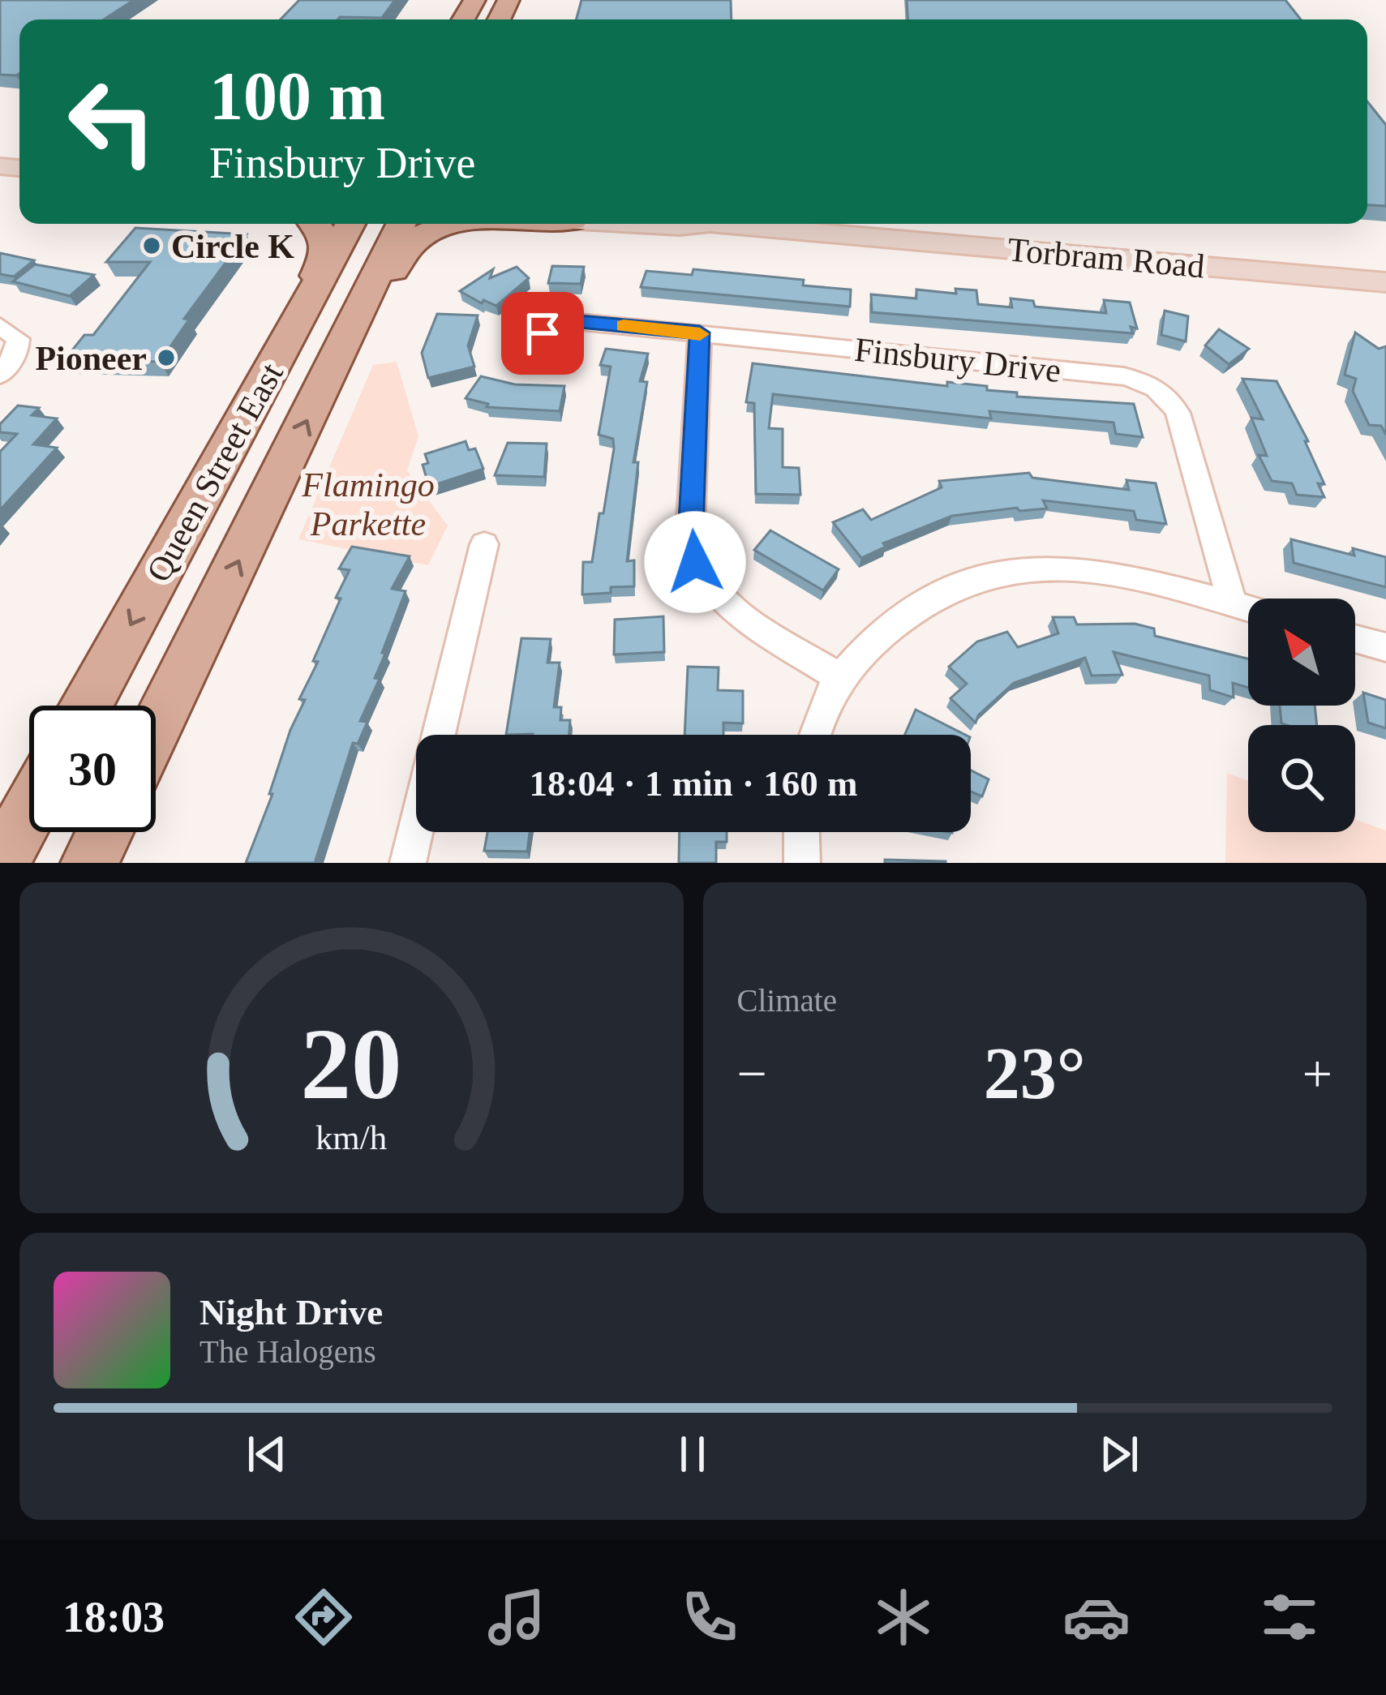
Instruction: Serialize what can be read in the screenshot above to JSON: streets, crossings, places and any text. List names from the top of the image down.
{
  "streets": {
    "main road": ["Torbram Road", "Queen Street East"],
    "street": ["Finsbury Drive"]
  },
  "parks": ["Flamingo Parkette"],
  "places": ["Circle K", "Pioneer"],
  "north": "top left",
  "page": {
    "turn": ["100 m", "Finsbury Drive"],
    "limit": "30",
    "trip": "18:04 · 1 min · 160 m",
    "tile": "Climate",
    "heat": ["−", "23°", "+"],
    "song": ["Night Drive", "The Halogens"],
    "tabs": "18:03",
    "gauge": ["20", "km/h"]
  }
}
